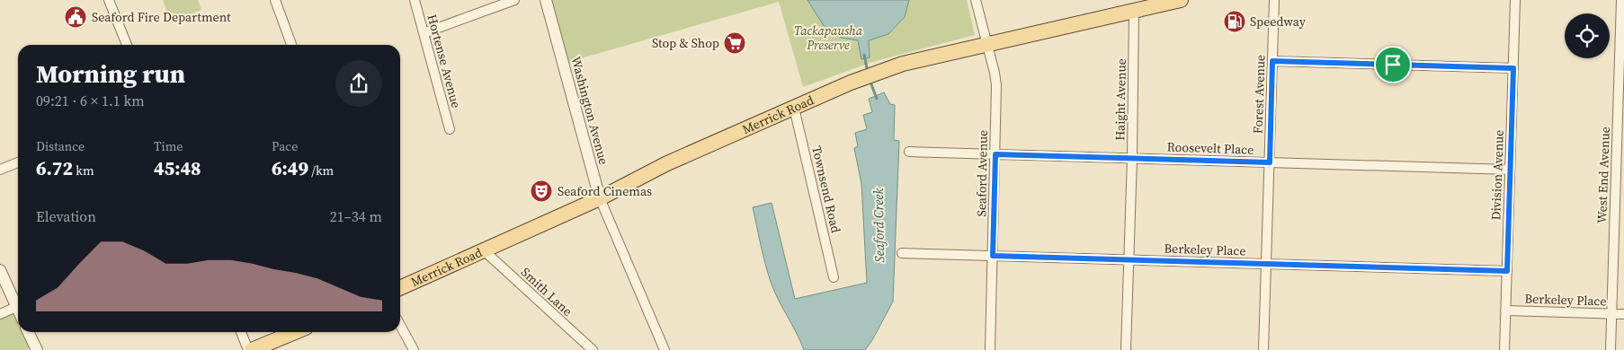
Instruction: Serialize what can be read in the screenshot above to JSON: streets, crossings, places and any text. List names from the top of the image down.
{
  "streets": {
    "main road": ["Merrick Road"],
    "street": [
      "Hortense Avenue",
      "Forest Avenue",
      "Haight Avenue",
      "Washington Avenue",
      "Roosevelt Place",
      "Seaford Avenue",
      "Division Avenue",
      "West End Avenue",
      "Townsend Road",
      "Berkeley Place",
      "Smith Lane"
    ]
  },
  "crossings": [
    ["Forest Avenue", "Roosevelt Place"],
    ["Forest Avenue", "Berkeley Place"],
    ["Haight Avenue", "Merrick Road"],
    ["Haight Avenue", "Roosevelt Place"],
    ["Haight Avenue", "Berkeley Place"],
    ["Washington Avenue", "Merrick Road"],
    ["Merrick Road", "Seaford Avenue"],
    ["Merrick Road", "Townsend Road"],
    ["Merrick Road", "Smith Lane"],
    ["Roosevelt Place", "Seaford Avenue"],
    ["Roosevelt Place", "Division Avenue"],
    ["Seaford Avenue", "Berkeley Place"],
    ["Division Avenue", "Berkeley Place"],
    ["West End Avenue", "Berkeley Place"]
  ],
  "water": ["Seaford Creek"],
  "parks": ["Tackapausha Preserve"],
  "places": {
    "public building": ["Seaford Fire Department"],
    "fuel station": ["Speedway"],
    "supermarket": ["Stop & Shop"],
    "theatre": ["Seaford Cinemas"]
  },
  "page": {
    "heading": ["Morning run", "09:21 · 6 × 1.1 km"],
    "stats": [
      ["Distance", "6.72 km"],
      ["Time", "45:48"],
      ["Pace", "6:49 /km"]
    ],
    "chart": ["Elevation", "21–34 m"]
  }
}
